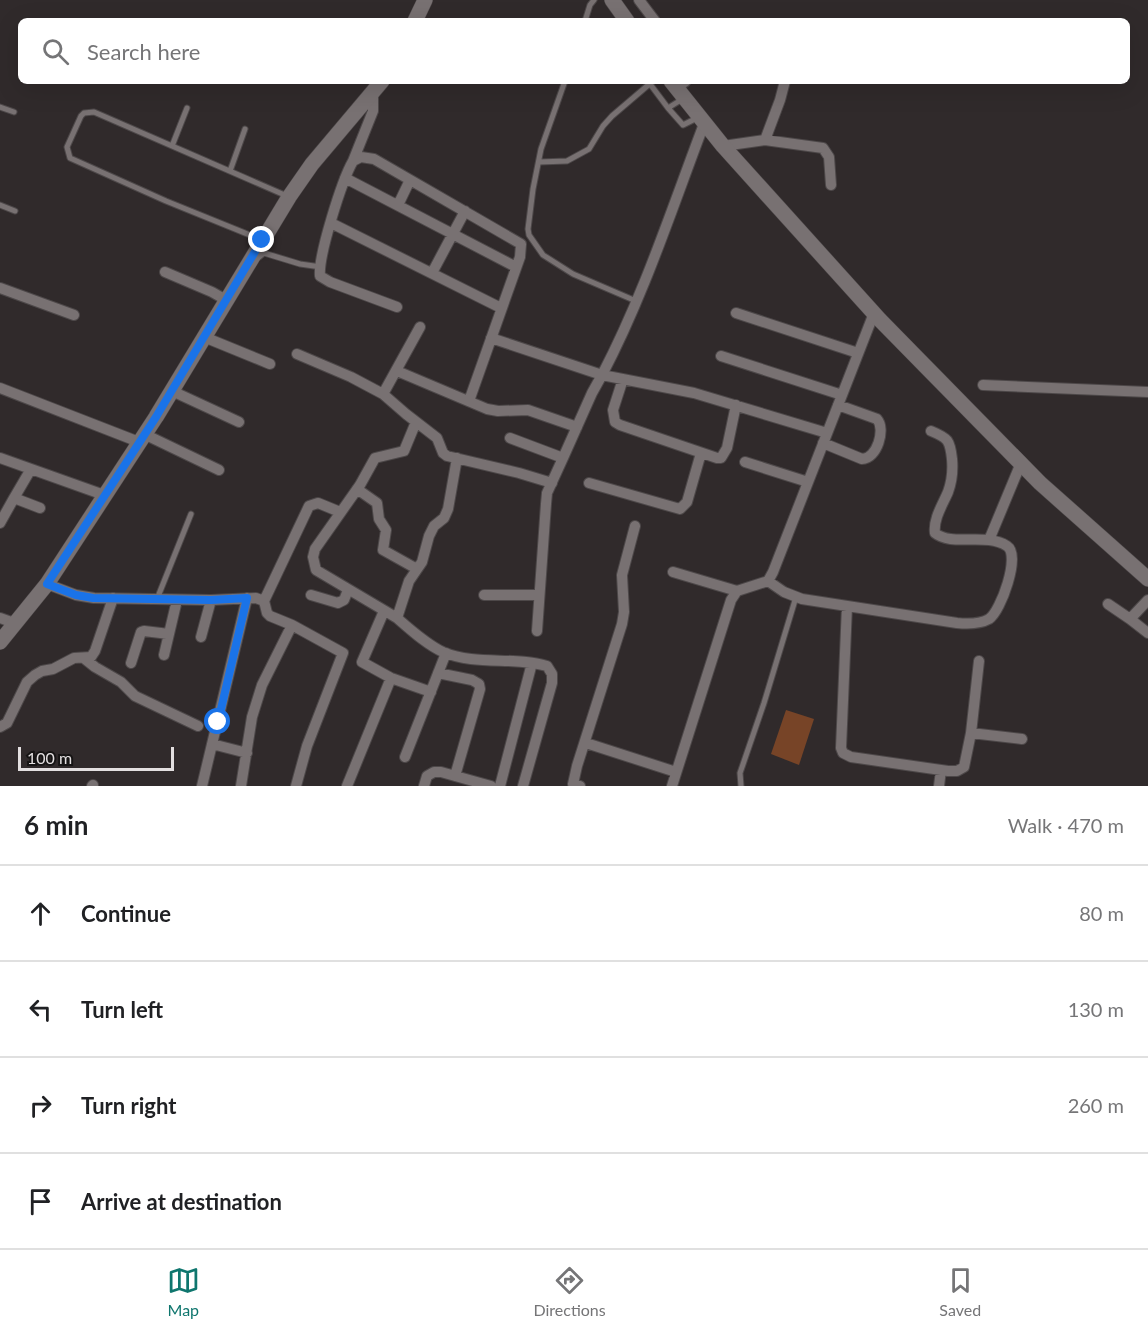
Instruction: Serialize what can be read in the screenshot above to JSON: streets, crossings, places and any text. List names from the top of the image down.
{
  "scale_bar": "100 m",
  "page": {
    "search": "Search here",
    "scale": "100 m",
    "heading": ["6 min", "Walk · 470 m"],
    "list": [
      ["Continue", "80 m"],
      ["Turn left", "130 m"],
      ["Turn right", "260 m"],
      "Arrive at destination"
    ],
    "nav": ["Map", "Directions", "Saved"]
  }
}
